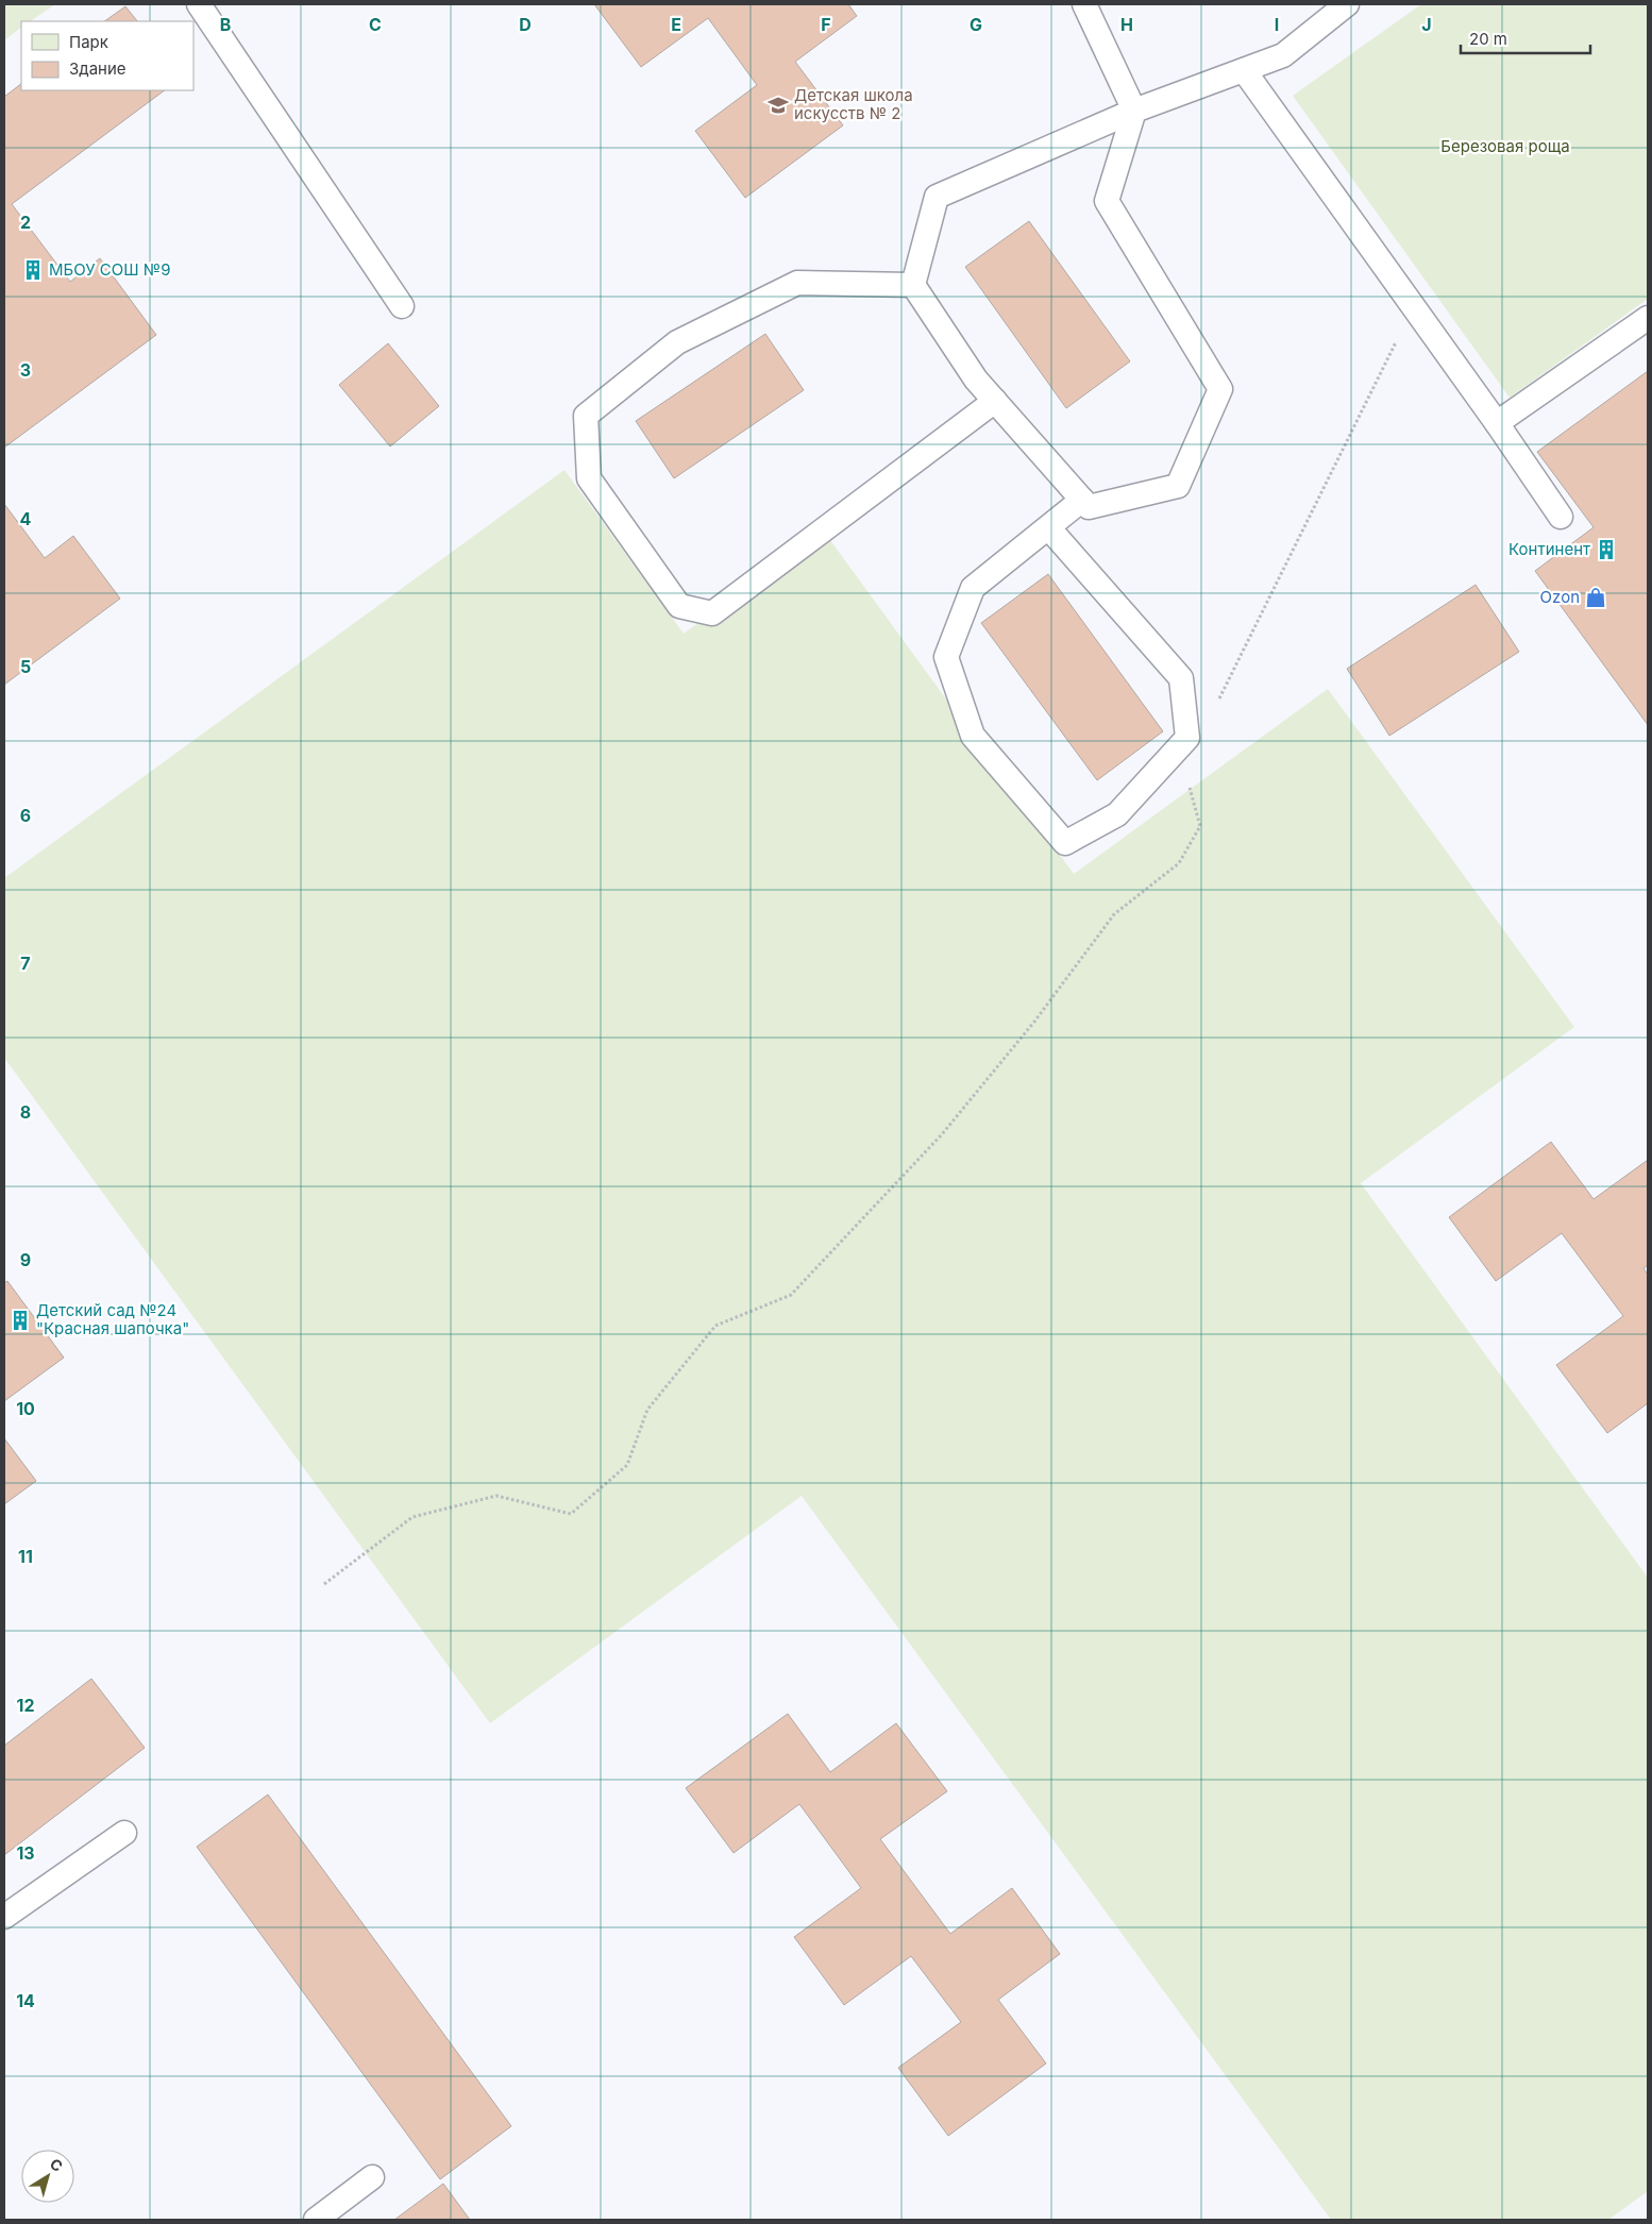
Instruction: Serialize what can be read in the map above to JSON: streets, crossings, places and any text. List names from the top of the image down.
{
  "parks": ["Березовая роща"],
  "places": {
    "school or university": ["Детская школа искусств № 2"],
    "building": ["МБОУ СОШ №9", "Континент", "Детский сад №24 \"Красная шапочка\""],
    "shop": ["Ozon"]
  },
  "legend": ["Парк", "Здание"],
  "scale_bar": "20 m",
  "north": "top right",
  "grid": {
    "columns": [
      "B",
      "C",
      "D",
      "E",
      "F",
      "G",
      "H",
      "I",
      "J"
    ],
    "rows": [
      "2",
      "3",
      "4",
      "5",
      "6",
      "7",
      "8",
      "9",
      "10",
      "11",
      "12",
      "13",
      "14"
    ]
  }
}
